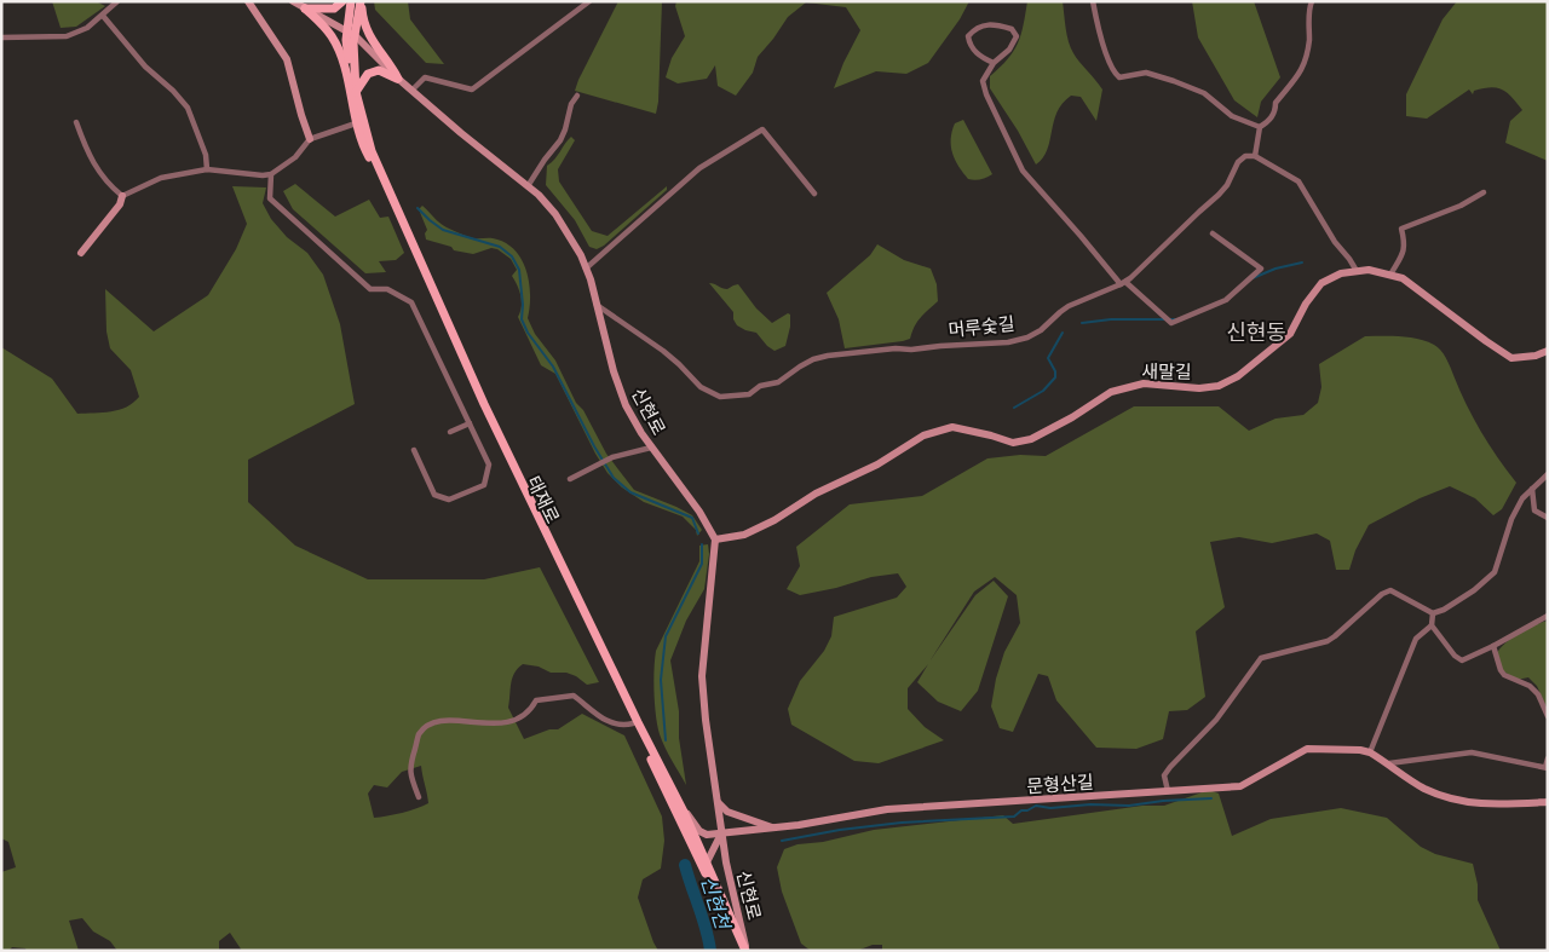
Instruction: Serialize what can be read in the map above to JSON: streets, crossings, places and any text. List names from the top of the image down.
{
  "streets": {
    "main road": ["태재로"],
    "street": [
      "머루숯길",
      "새말길",
      "신현로",
      "문형산길"
    ]
  },
  "crossings": [
    ["머루숯길", "신현로"],
    ["새말길", "신현로"],
    ["신현로", "태재로"],
    ["신현로", "문형산길"],
    ["태재로", "문형산길"]
  ],
  "districts": ["신현동"],
  "water": ["신현천"]
}
